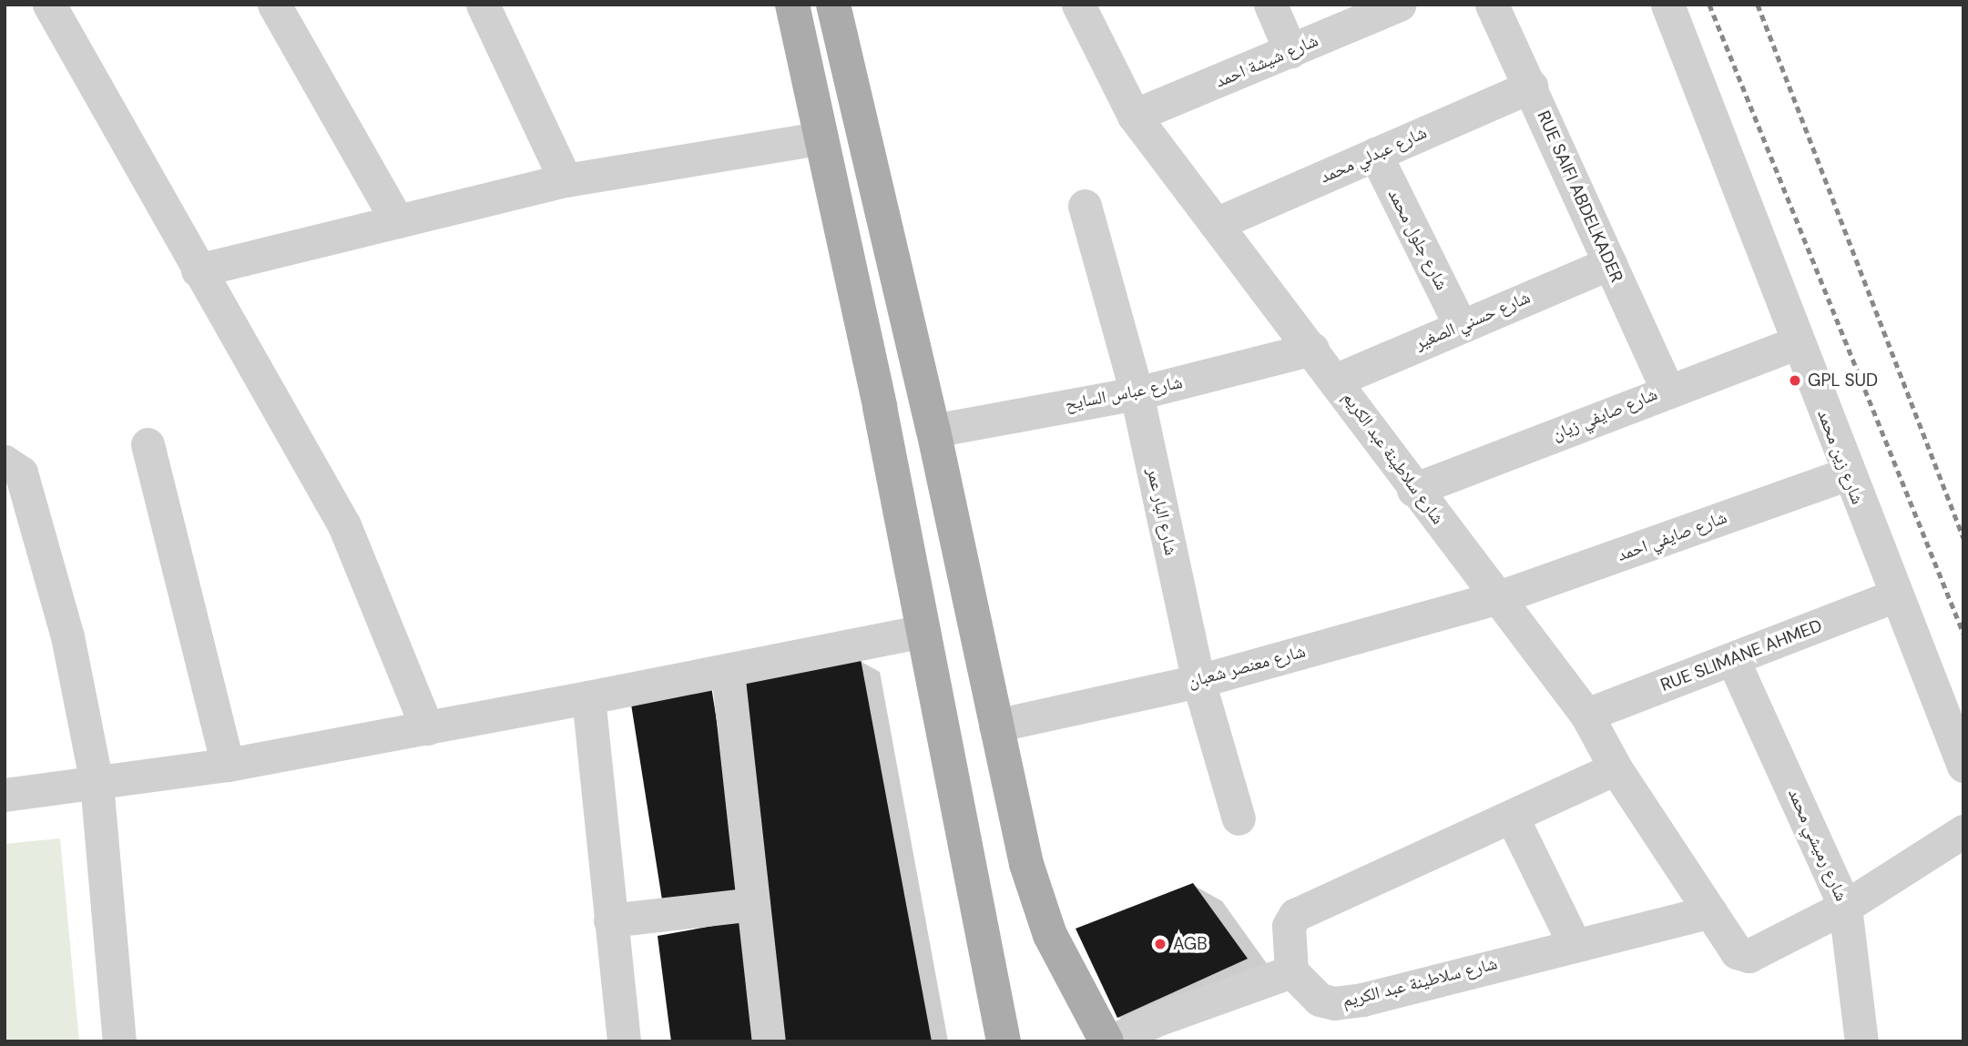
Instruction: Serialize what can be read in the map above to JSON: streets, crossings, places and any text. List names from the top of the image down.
{
  "streets": {
    "street": [
      "شارع شيشة احمد",
      "شارع عبدلي محمد",
      "RUE SAIFI ABDELKADER",
      "شارع جلول محمد",
      "شارع حسني الصغير",
      "شارع عباس السايح",
      "شارع صايفي زيان",
      "شارع زين محمد",
      "شارع سلاطينة عبد الكريم",
      "شارع البار عمر",
      "شارع صايفي احمد",
      "RUE SLIMANE AHMED",
      "شارع معنصر شعبان",
      "شارع رميشي محمد"
    ]
  },
  "crossings": [
    ["شارع شيشة احمد", "شارع سلاطينة عبد الكريم"],
    ["شارع عبدلي محمد", "RUE SAIFI ABDELKADER"],
    ["شارع عبدلي محمد", "شارع جلول محمد"],
    ["شارع عبدلي محمد", "شارع سلاطينة عبد الكريم"],
    ["RUE SAIFI ABDELKADER", "شارع حسني الصغير"],
    ["RUE SAIFI ABDELKADER", "شارع صايفي زيان"],
    ["شارع جلول محمد", "شارع حسني الصغير"],
    ["شارع حسني الصغير", "شارع سلاطينة عبد الكريم"],
    ["شارع عباس السايح", "شارع سلاطينة عبد الكريم"],
    ["شارع عباس السايح", "شارع البار عمر"],
    ["شارع صايفي زيان", "شارع زين محمد"],
    ["شارع صايفي زيان", "شارع سلاطينة عبد الكريم"],
    ["شارع زين محمد", "شارع صايفي احمد"],
    ["شارع زين محمد", "RUE SLIMANE AHMED"],
    ["شارع سلاطينة عبد الكريم", "شارع صايفي احمد"],
    ["شارع سلاطينة عبد الكريم", "RUE SLIMANE AHMED"],
    ["شارع سلاطينة عبد الكريم", "شارع معنصر شعبان"],
    ["شارع سلاطينة عبد الكريم", "شارع رميشي محمد"],
    ["شارع البار عمر", "شارع معنصر شعبان"],
    ["شارع صايفي احمد", "شارع معنصر شعبان"],
    ["RUE SLIMANE AHMED", "شارع رميشي محمد"]
  ],
  "places": ["GPL SUD", "AGB"]
}
